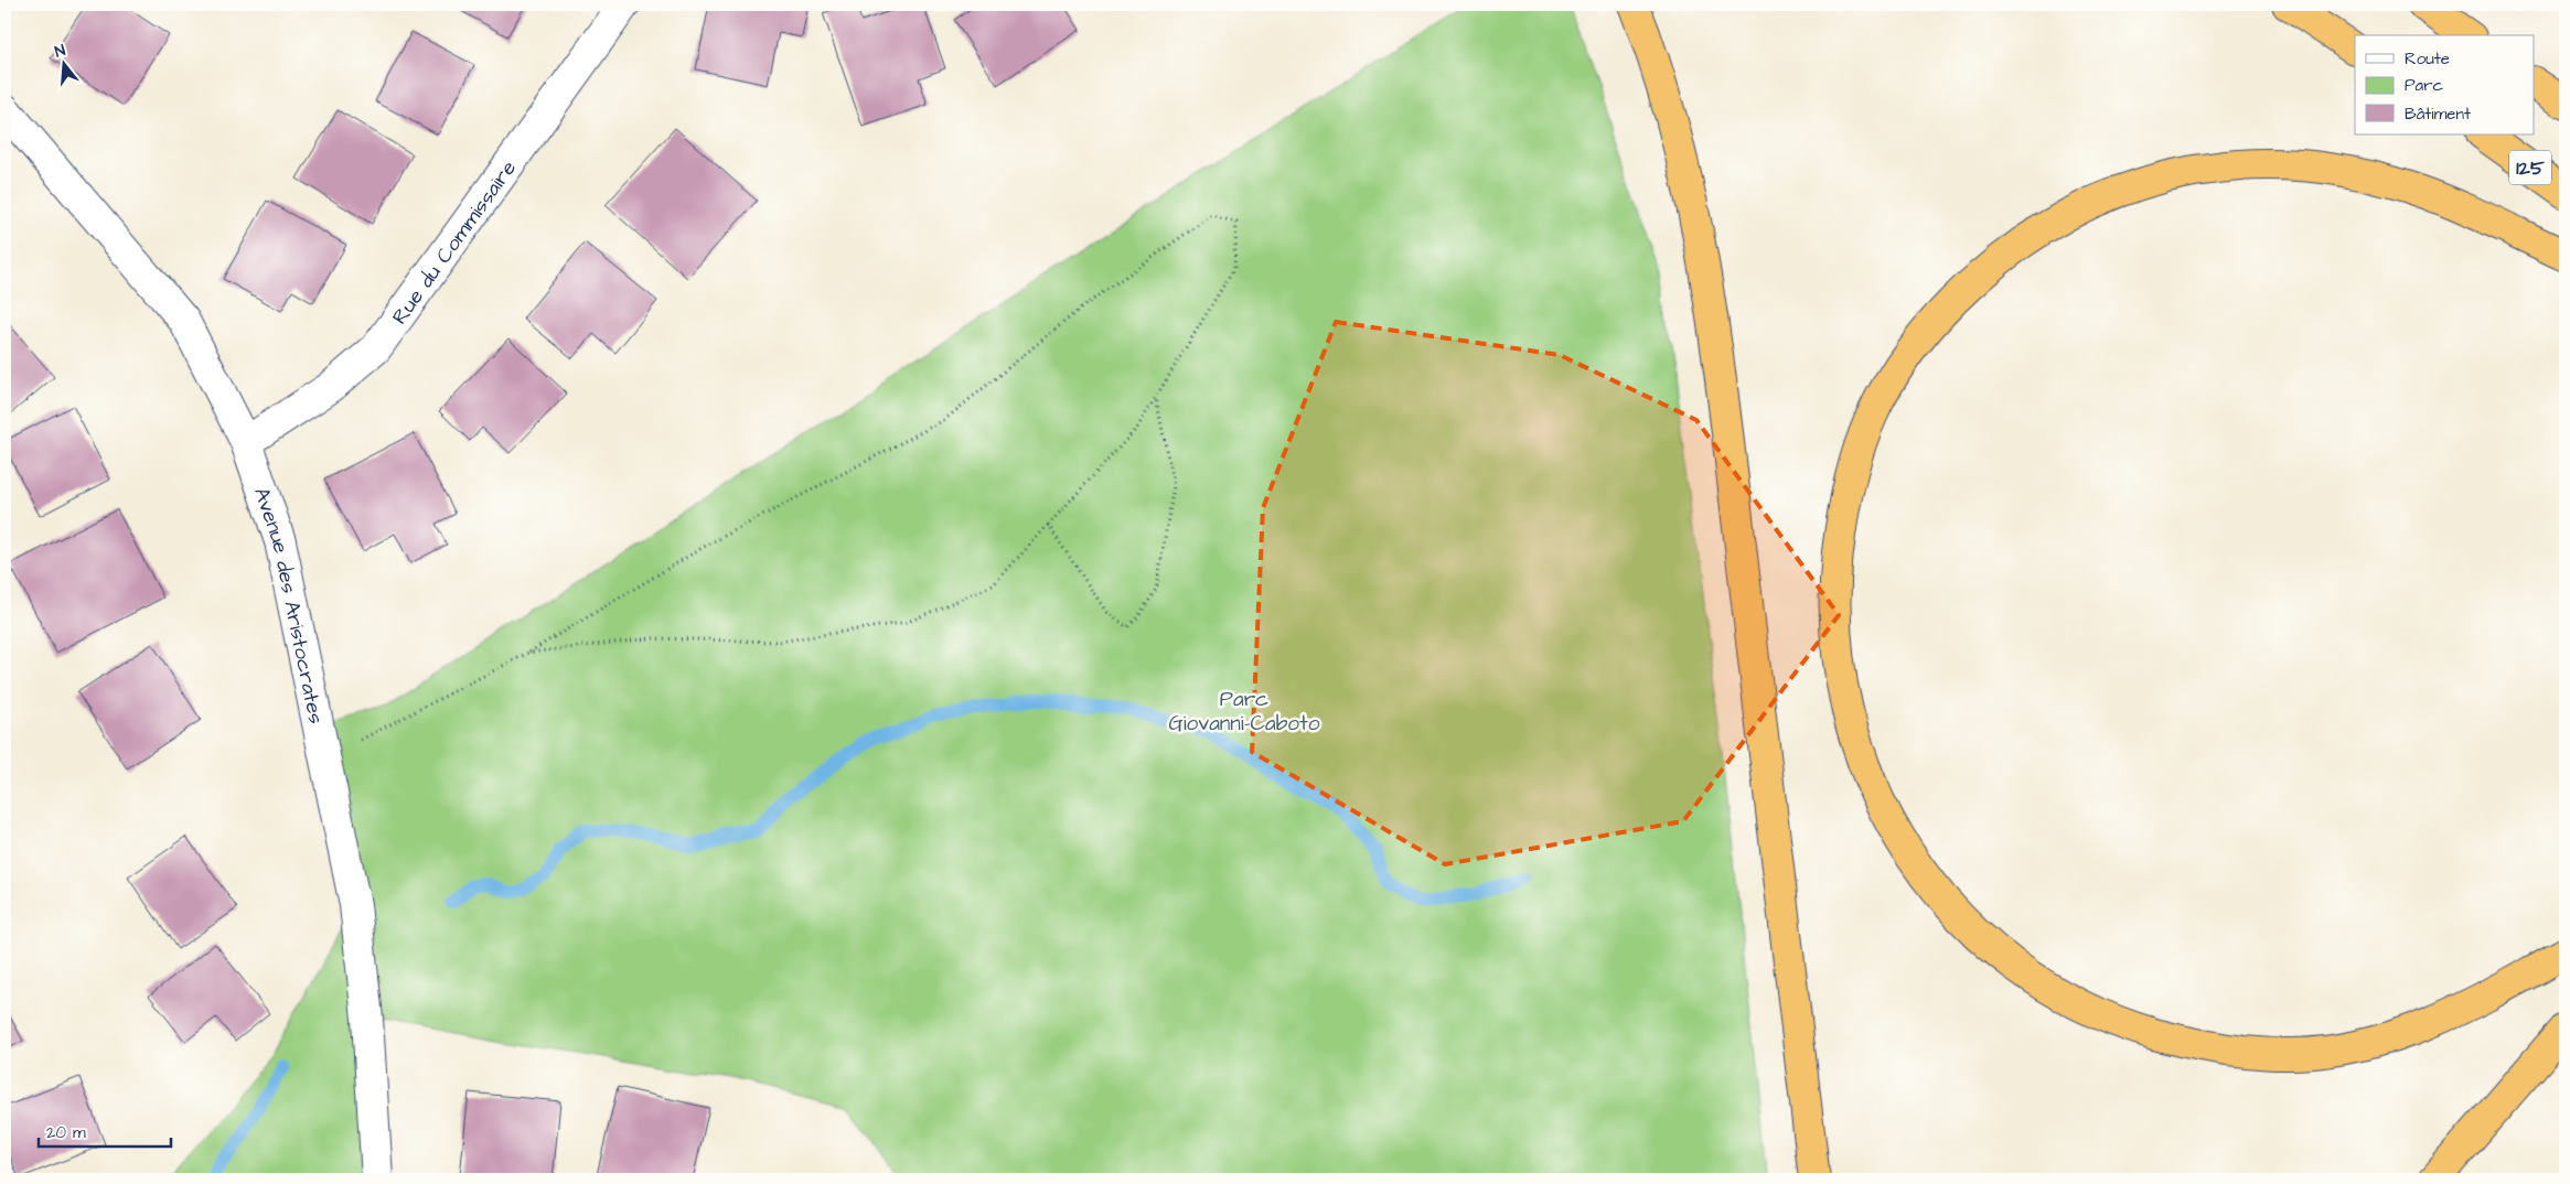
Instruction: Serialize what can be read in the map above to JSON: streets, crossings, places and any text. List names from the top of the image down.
{
  "streets": {
    "highway": ["125"],
    "street": ["Rue du Commissaire", "Avenue des Aristocrates"]
  },
  "crossings": [
    ["Rue du Commissaire", "Avenue des Aristocrates"]
  ],
  "parks": ["Parc Giovanni-Caboto"],
  "legend": ["Route", "Parc", "Bâtiment"],
  "scale_bar": "20 m",
  "north": "top"
}
